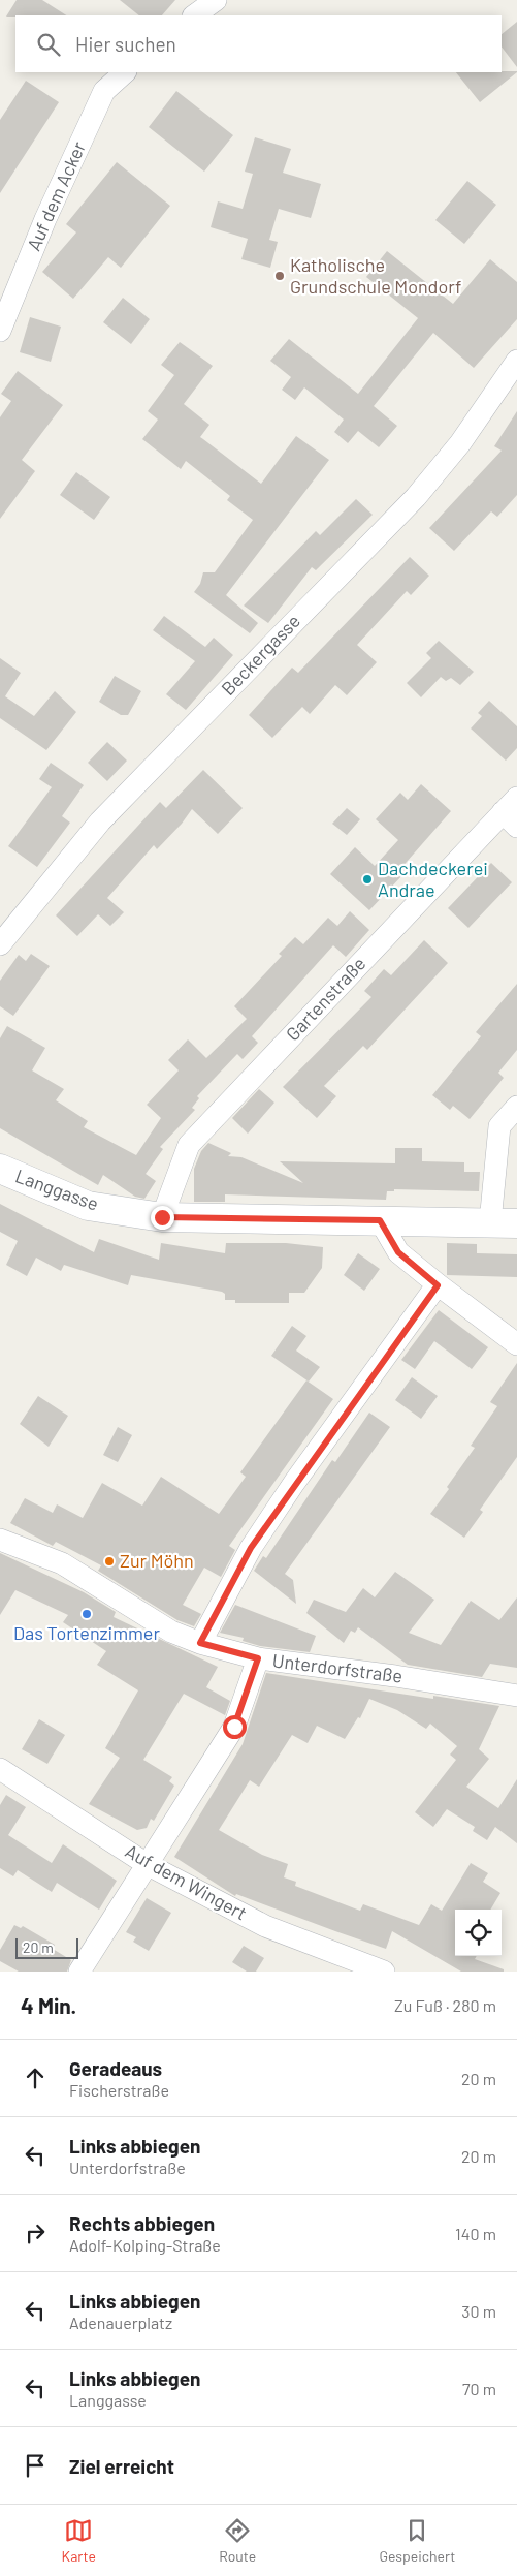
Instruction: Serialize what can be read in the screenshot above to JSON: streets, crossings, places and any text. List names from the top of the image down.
{
  "streets": {
    "street": [
      "Auf dem Acker",
      "Beckergasse",
      "Gartenstraße",
      "Langgasse",
      "Unterdorfstraße",
      "Auf dem Wingert"
    ]
  },
  "crossings": [
    ["Gartenstraße", "Langgasse"]
  ],
  "places": [
    "Katholische Grundschule Mondorf",
    "Dachdeckerei Andrae",
    "Zur Möhn",
    "Das Tortenzimmer"
  ],
  "scale_bar": "20 m",
  "page": {
    "search": "Hier suchen",
    "scale": "20 m",
    "heading": ["4 Min.", "Zu Fuß · 280 m"],
    "list": [
      ["Geradeaus", "Fischerstraße", "20 m"],
      ["Links abbiegen", "Unterdorfstraße", "20 m"],
      ["Rechts abbiegen", "Adolf-Kolping-Straße", "140 m"],
      ["Links abbiegen", "Adenauerplatz", "30 m"],
      ["Links abbiegen", "Langgasse", "70 m"],
      "Ziel erreicht"
    ],
    "nav": ["Karte", "Route", "Gespeichert"]
  }
}
